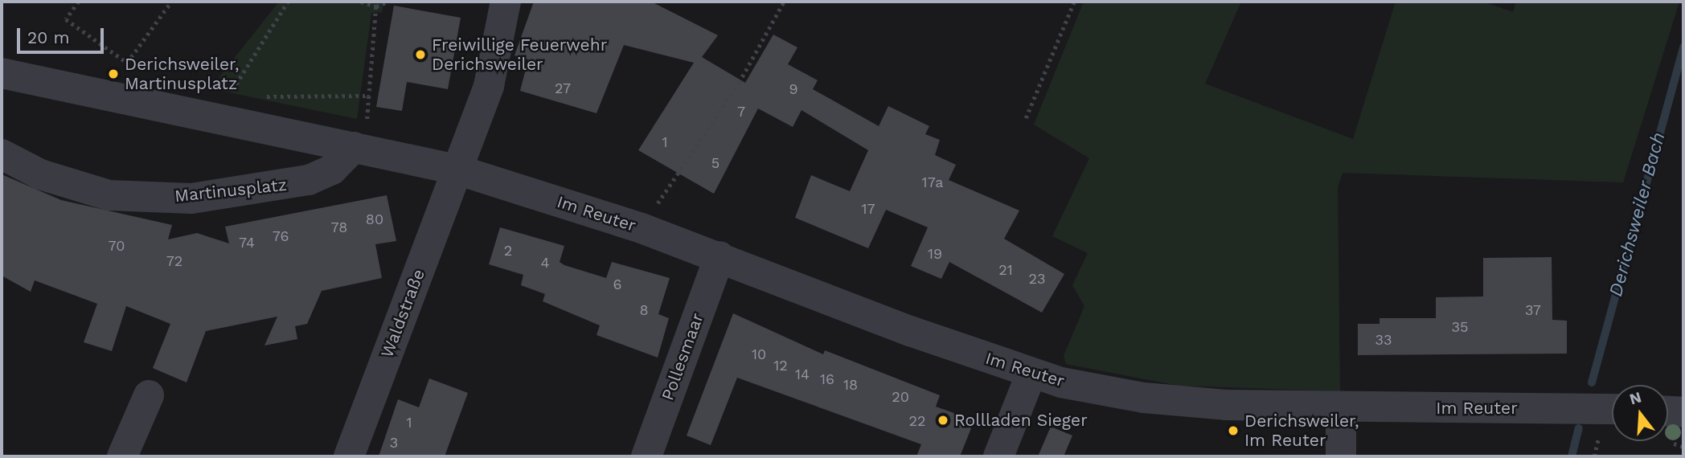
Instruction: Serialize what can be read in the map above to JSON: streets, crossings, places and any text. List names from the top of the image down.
{
  "streets": {
    "street": [
      "Martinusplatz",
      "Im Reuter",
      "Waldstraße",
      "Pollesmaar"
    ]
  },
  "crossings": [
    ["Im Reuter", "Waldstraße"],
    ["Im Reuter", "Pollesmaar"]
  ],
  "water": ["Derichsweiler Bach"],
  "places": [
    "Freiwillige Feuerwehr Derichsweiler",
    "Derichsweiler, Martinusplatz",
    "Rollladen Sieger",
    "Derichsweiler, Im Reuter"
  ],
  "house_numbers": [
    "27",
    "9",
    "7",
    "1",
    "5",
    "17a",
    "17",
    "80",
    "78",
    "76",
    "74",
    "70",
    "2",
    "19",
    "72",
    "4",
    "21",
    "23",
    "6",
    "8",
    "37",
    "35",
    "33",
    "10",
    "12",
    "14",
    "16",
    "18",
    "20",
    "22",
    "1",
    "3"
  ],
  "scale_bar": "20 m",
  "north": "top"
}
